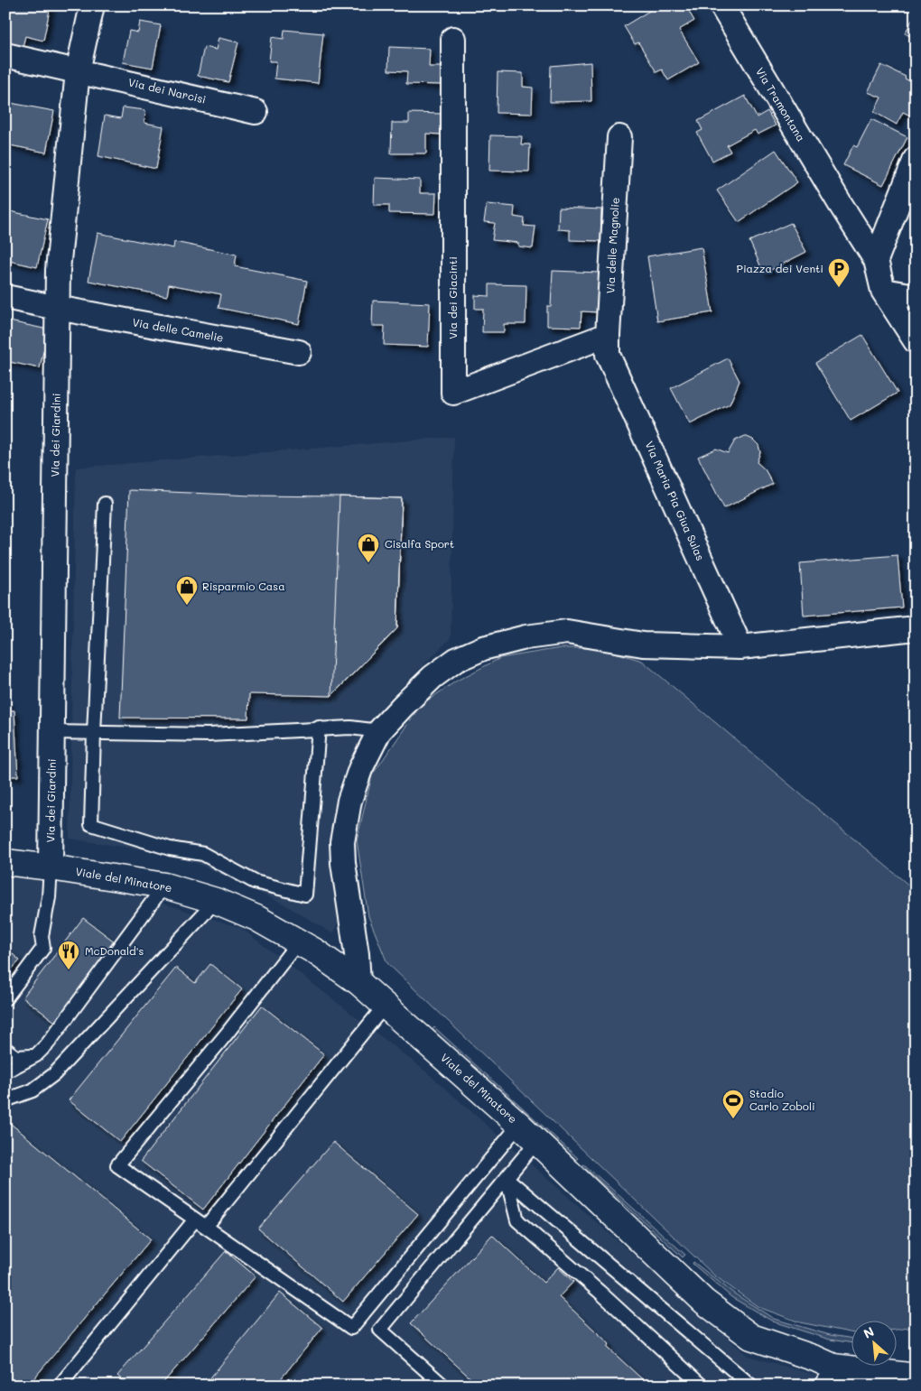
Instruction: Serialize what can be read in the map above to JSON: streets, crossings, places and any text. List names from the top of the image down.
{
  "streets": {
    "main road": ["Viale del Minatore"],
    "street": [
      "Via dei Narcisi",
      "Via Tramontana",
      "Via delle Magnolie",
      "Via dei Giacinti",
      "Via delle Camelie",
      "Via dei Giardini",
      "Via Maria Pia Giua Sulas"
    ]
  },
  "crossings": [
    ["Via dei Narcisi", "Via dei Giardini"],
    ["Via delle Magnolie", "Via dei Giacinti"],
    ["Via delle Magnolie", "Via Maria Pia Giua Sulas"],
    ["Via dei Giacinti", "Via Maria Pia Giua Sulas"],
    ["Via delle Camelie", "Via dei Giardini"],
    ["Via dei Giardini", "Viale del Minatore"]
  ],
  "places": {
    "parking": ["Piazza dei Venti"],
    "shop": ["Cisalfa Sport", "Risparmio Casa"],
    "restaurant": ["McDonald's"],
    "sports": ["Stadio Carlo Zoboli"]
  },
  "north": "top left"
}
